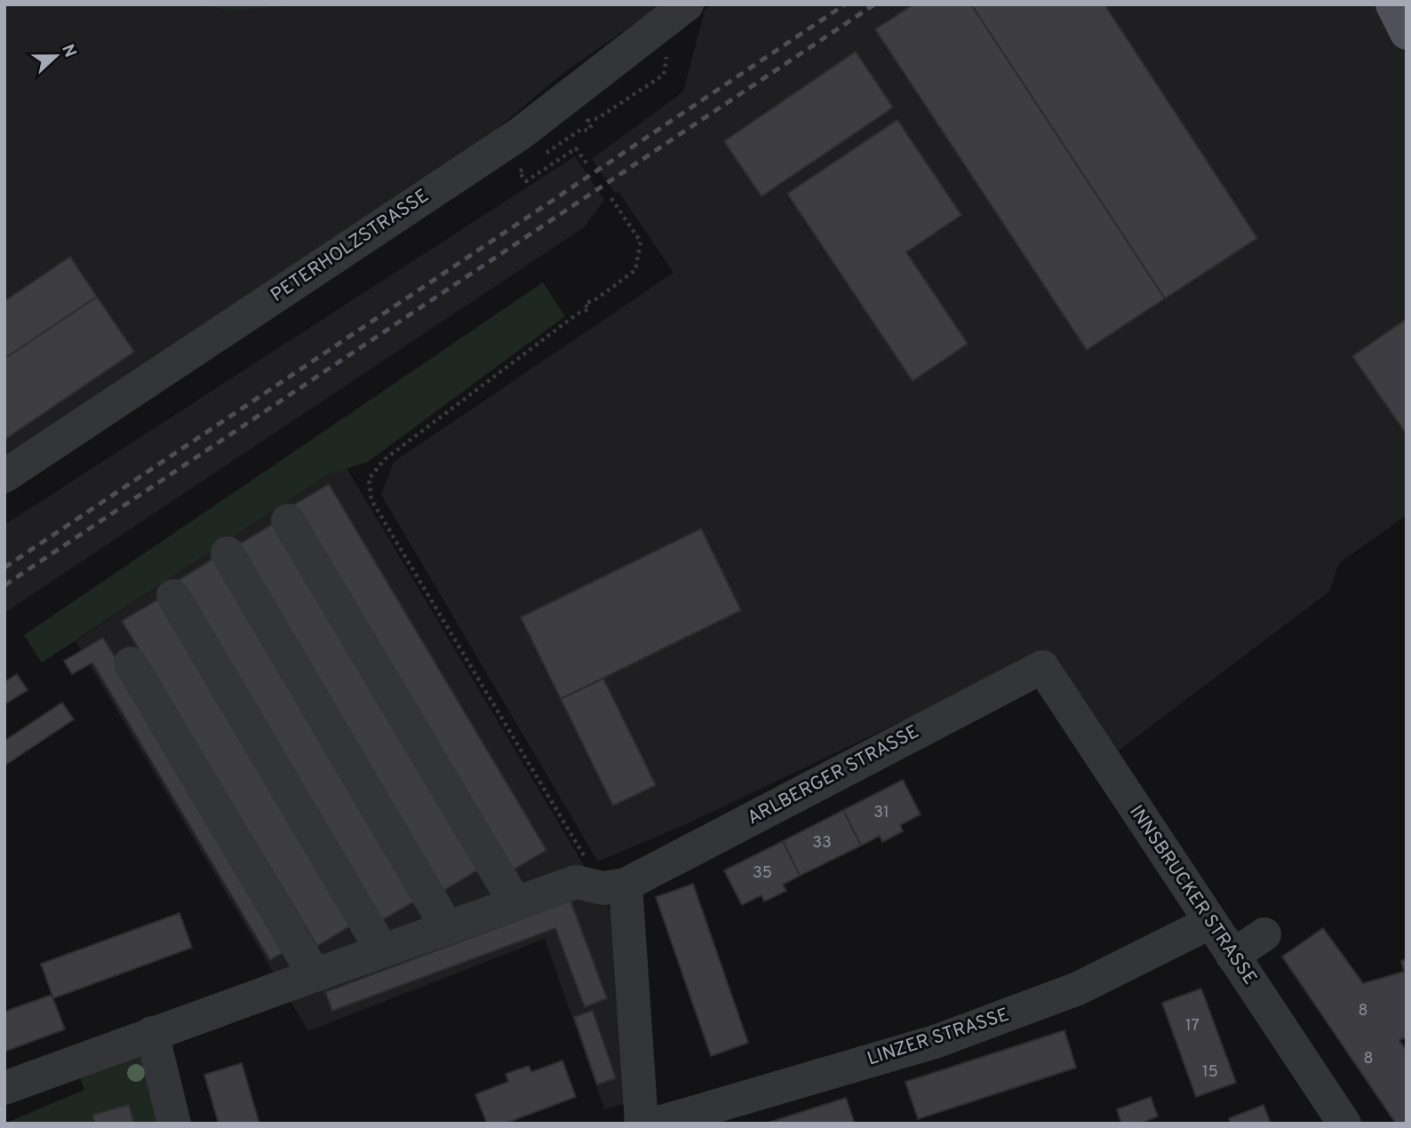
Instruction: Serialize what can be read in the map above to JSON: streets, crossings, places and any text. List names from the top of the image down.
{
  "streets": {
    "street": [
      "PETERHOLZSTRASSE",
      "ARLBERGER STRASSE",
      "INNSBRUCKER STRASSE",
      "LINZER STRASSE"
    ]
  },
  "crossings": [
    ["ARLBERGER STRASSE", "INNSBRUCKER STRASSE"],
    ["INNSBRUCKER STRASSE", "LINZER STRASSE"]
  ],
  "house_numbers": [
    "31",
    "33",
    "35",
    "8",
    "17",
    "8",
    "15"
  ],
  "north": "right"
}
